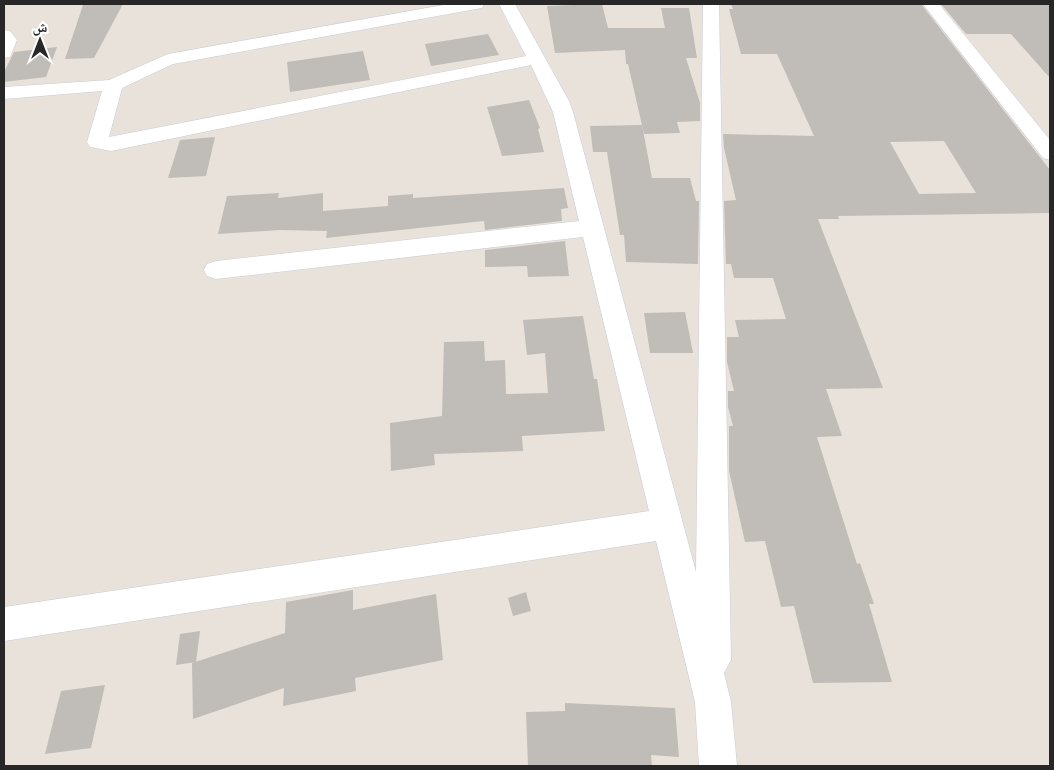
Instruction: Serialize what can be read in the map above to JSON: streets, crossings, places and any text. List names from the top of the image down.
{
  "north": "top"
}
